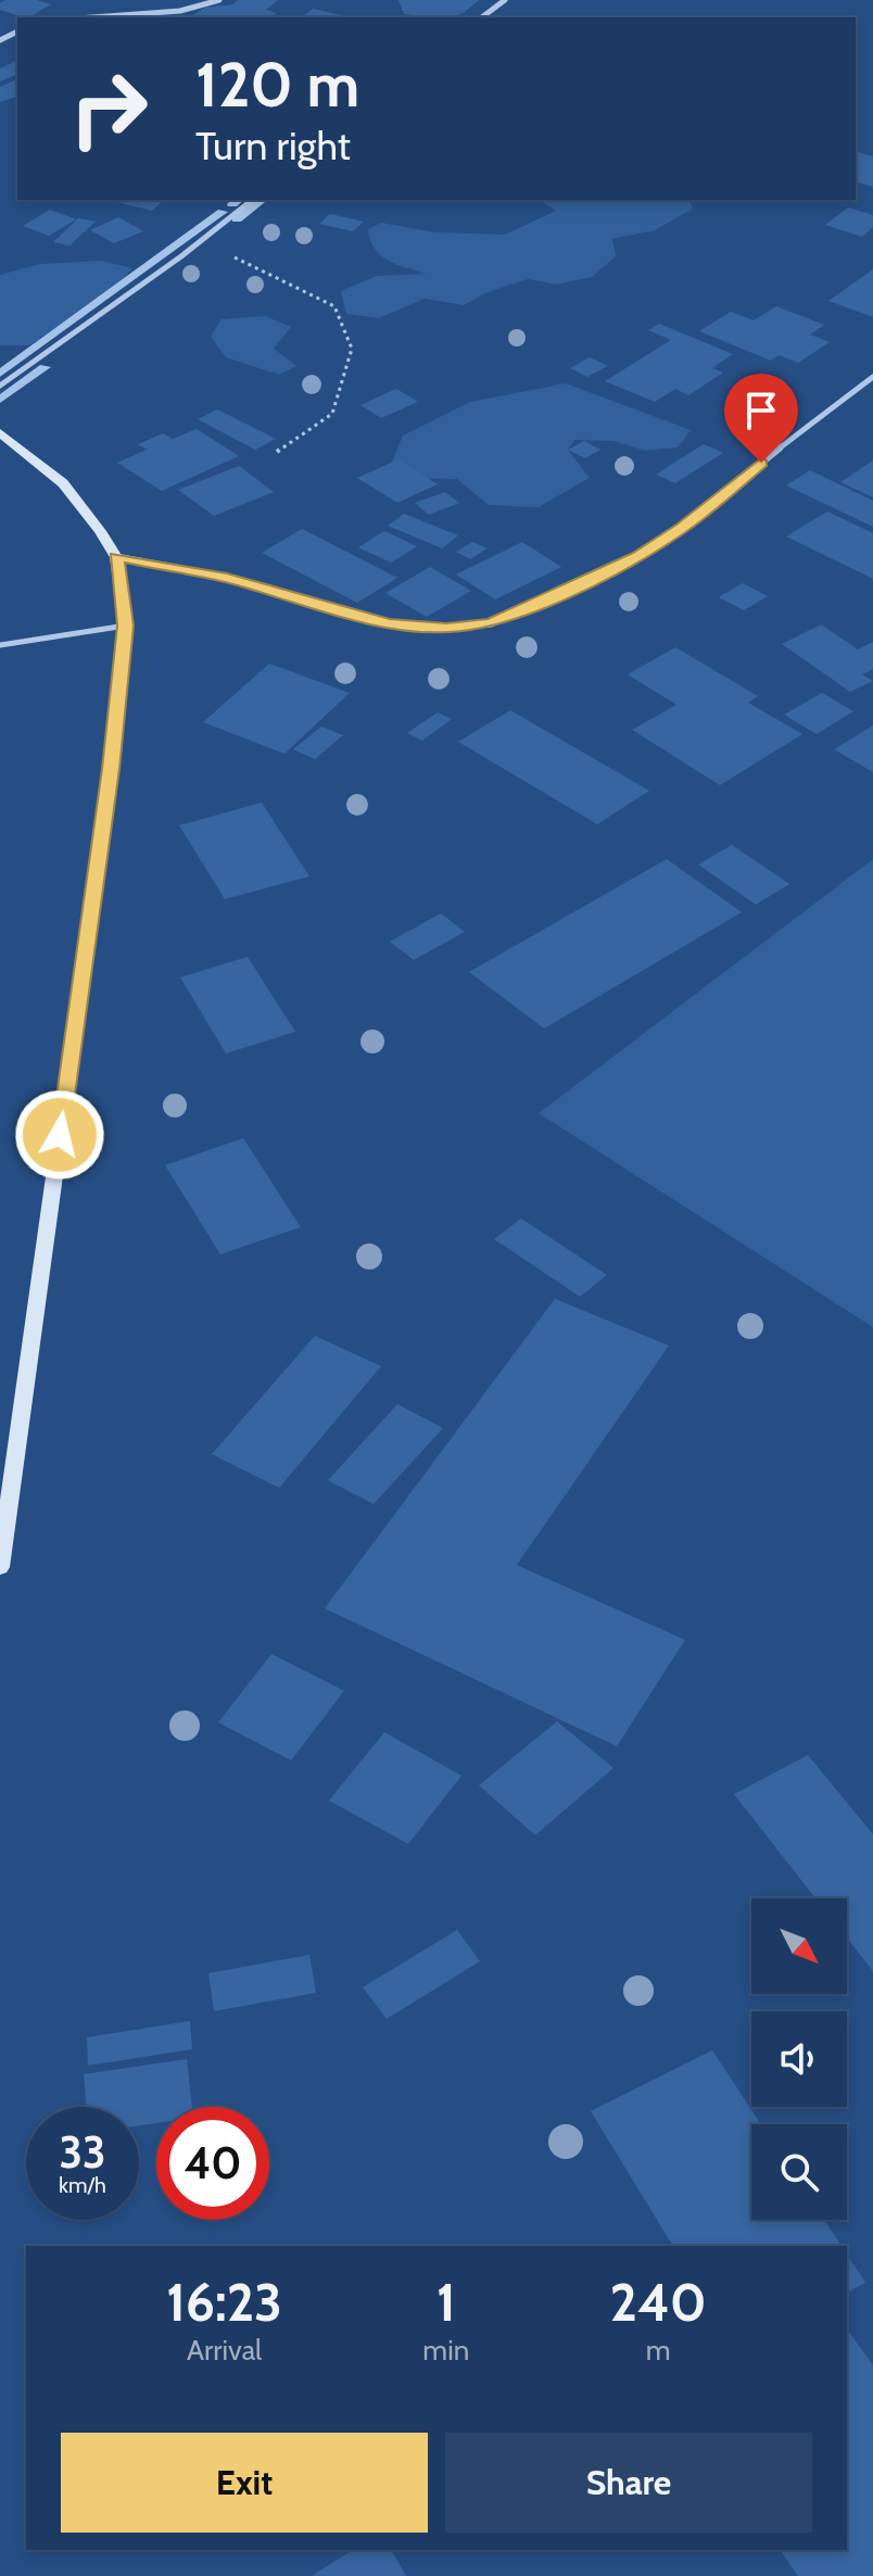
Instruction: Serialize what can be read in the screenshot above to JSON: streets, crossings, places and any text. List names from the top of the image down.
{
  "north": "bottom right",
  "page": {
    "turn": ["120 m", "Turn right"],
    "speed": "33 km/h",
    "limit": "40",
    "eta": [
      "16:23",
      "Arrival",
      "1",
      "min",
      "240",
      "m"
    ],
    "buttons": ["Exit", "Share"]
  }
}
